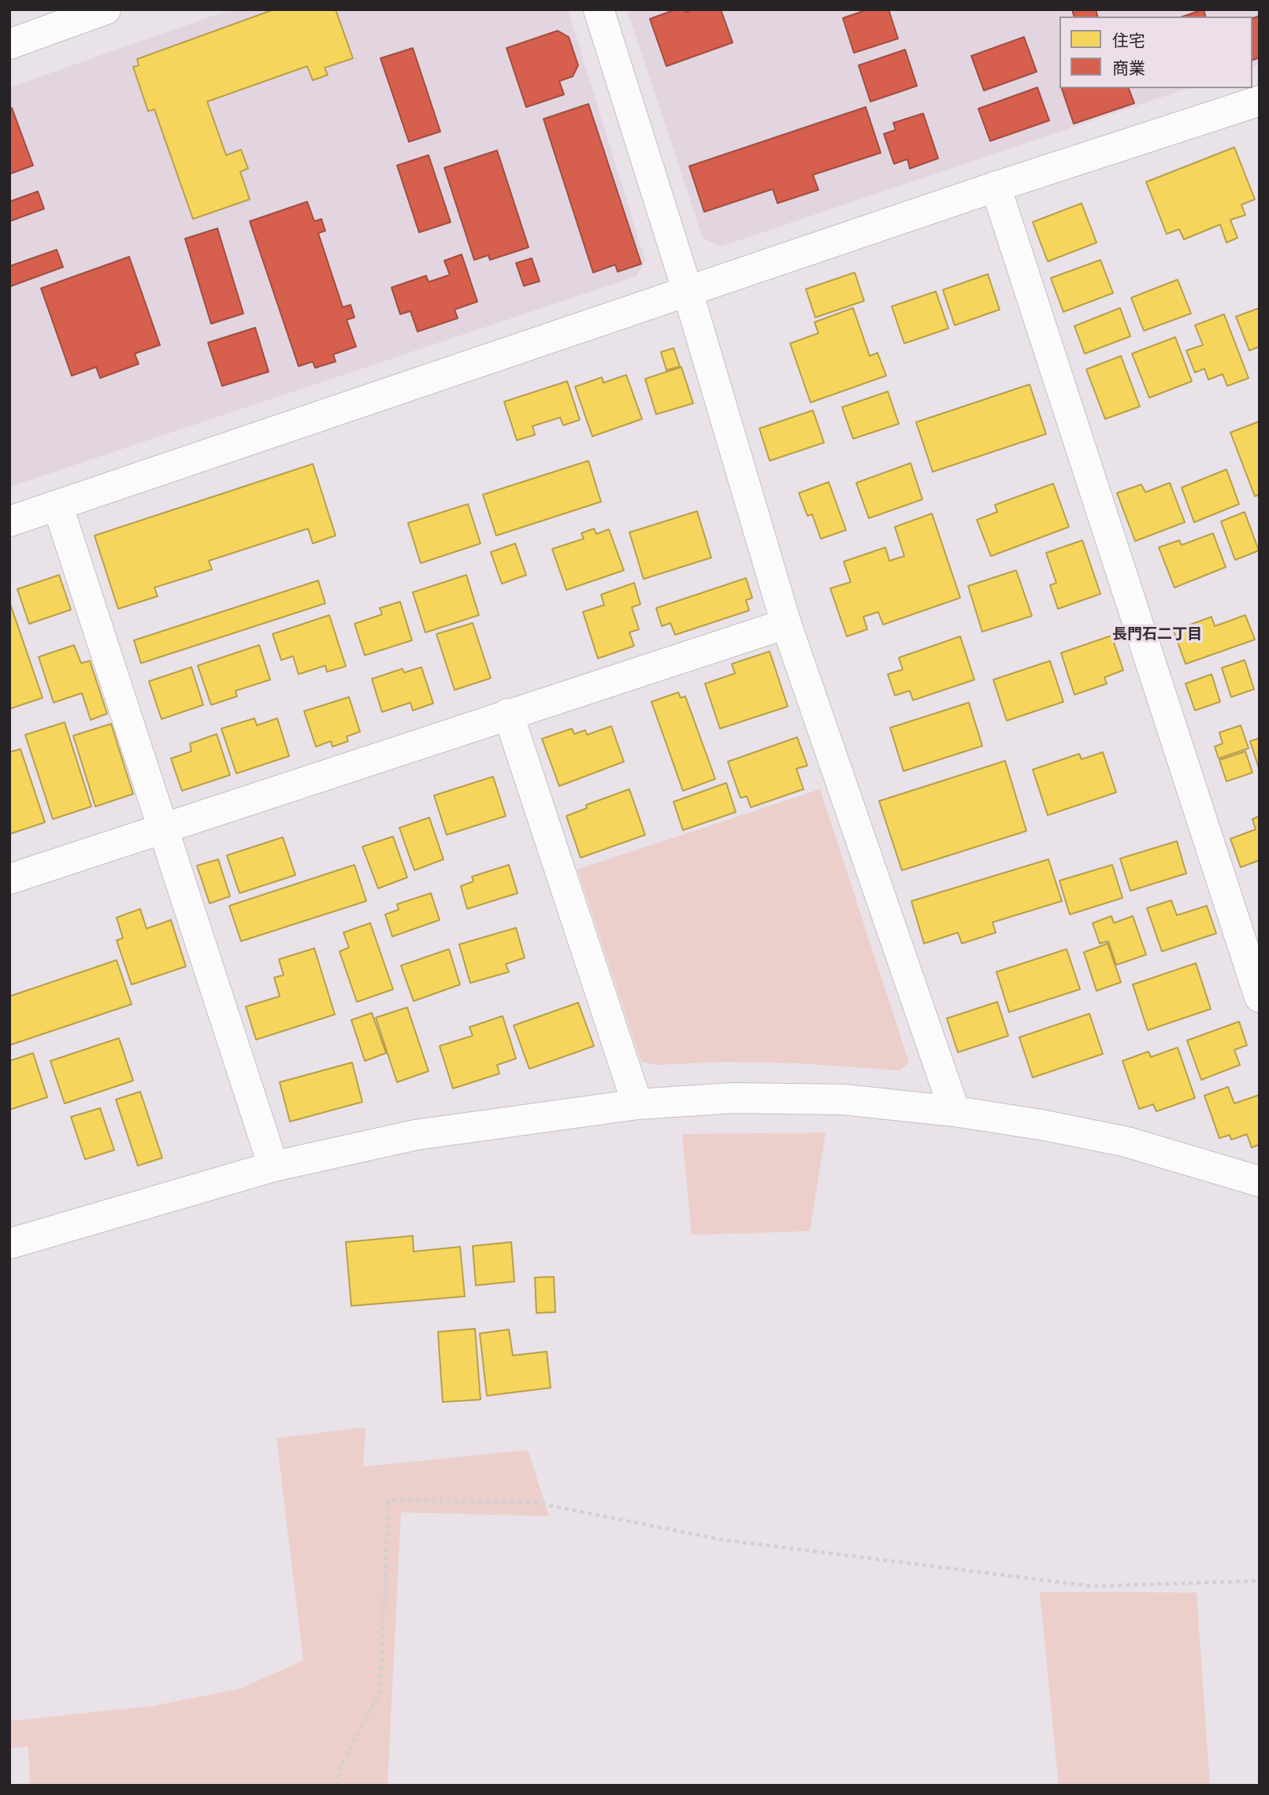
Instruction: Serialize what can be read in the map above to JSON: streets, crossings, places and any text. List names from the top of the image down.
{
  "districts": ["長門石二丁目"],
  "legend": ["住宅", "商業"]
}
